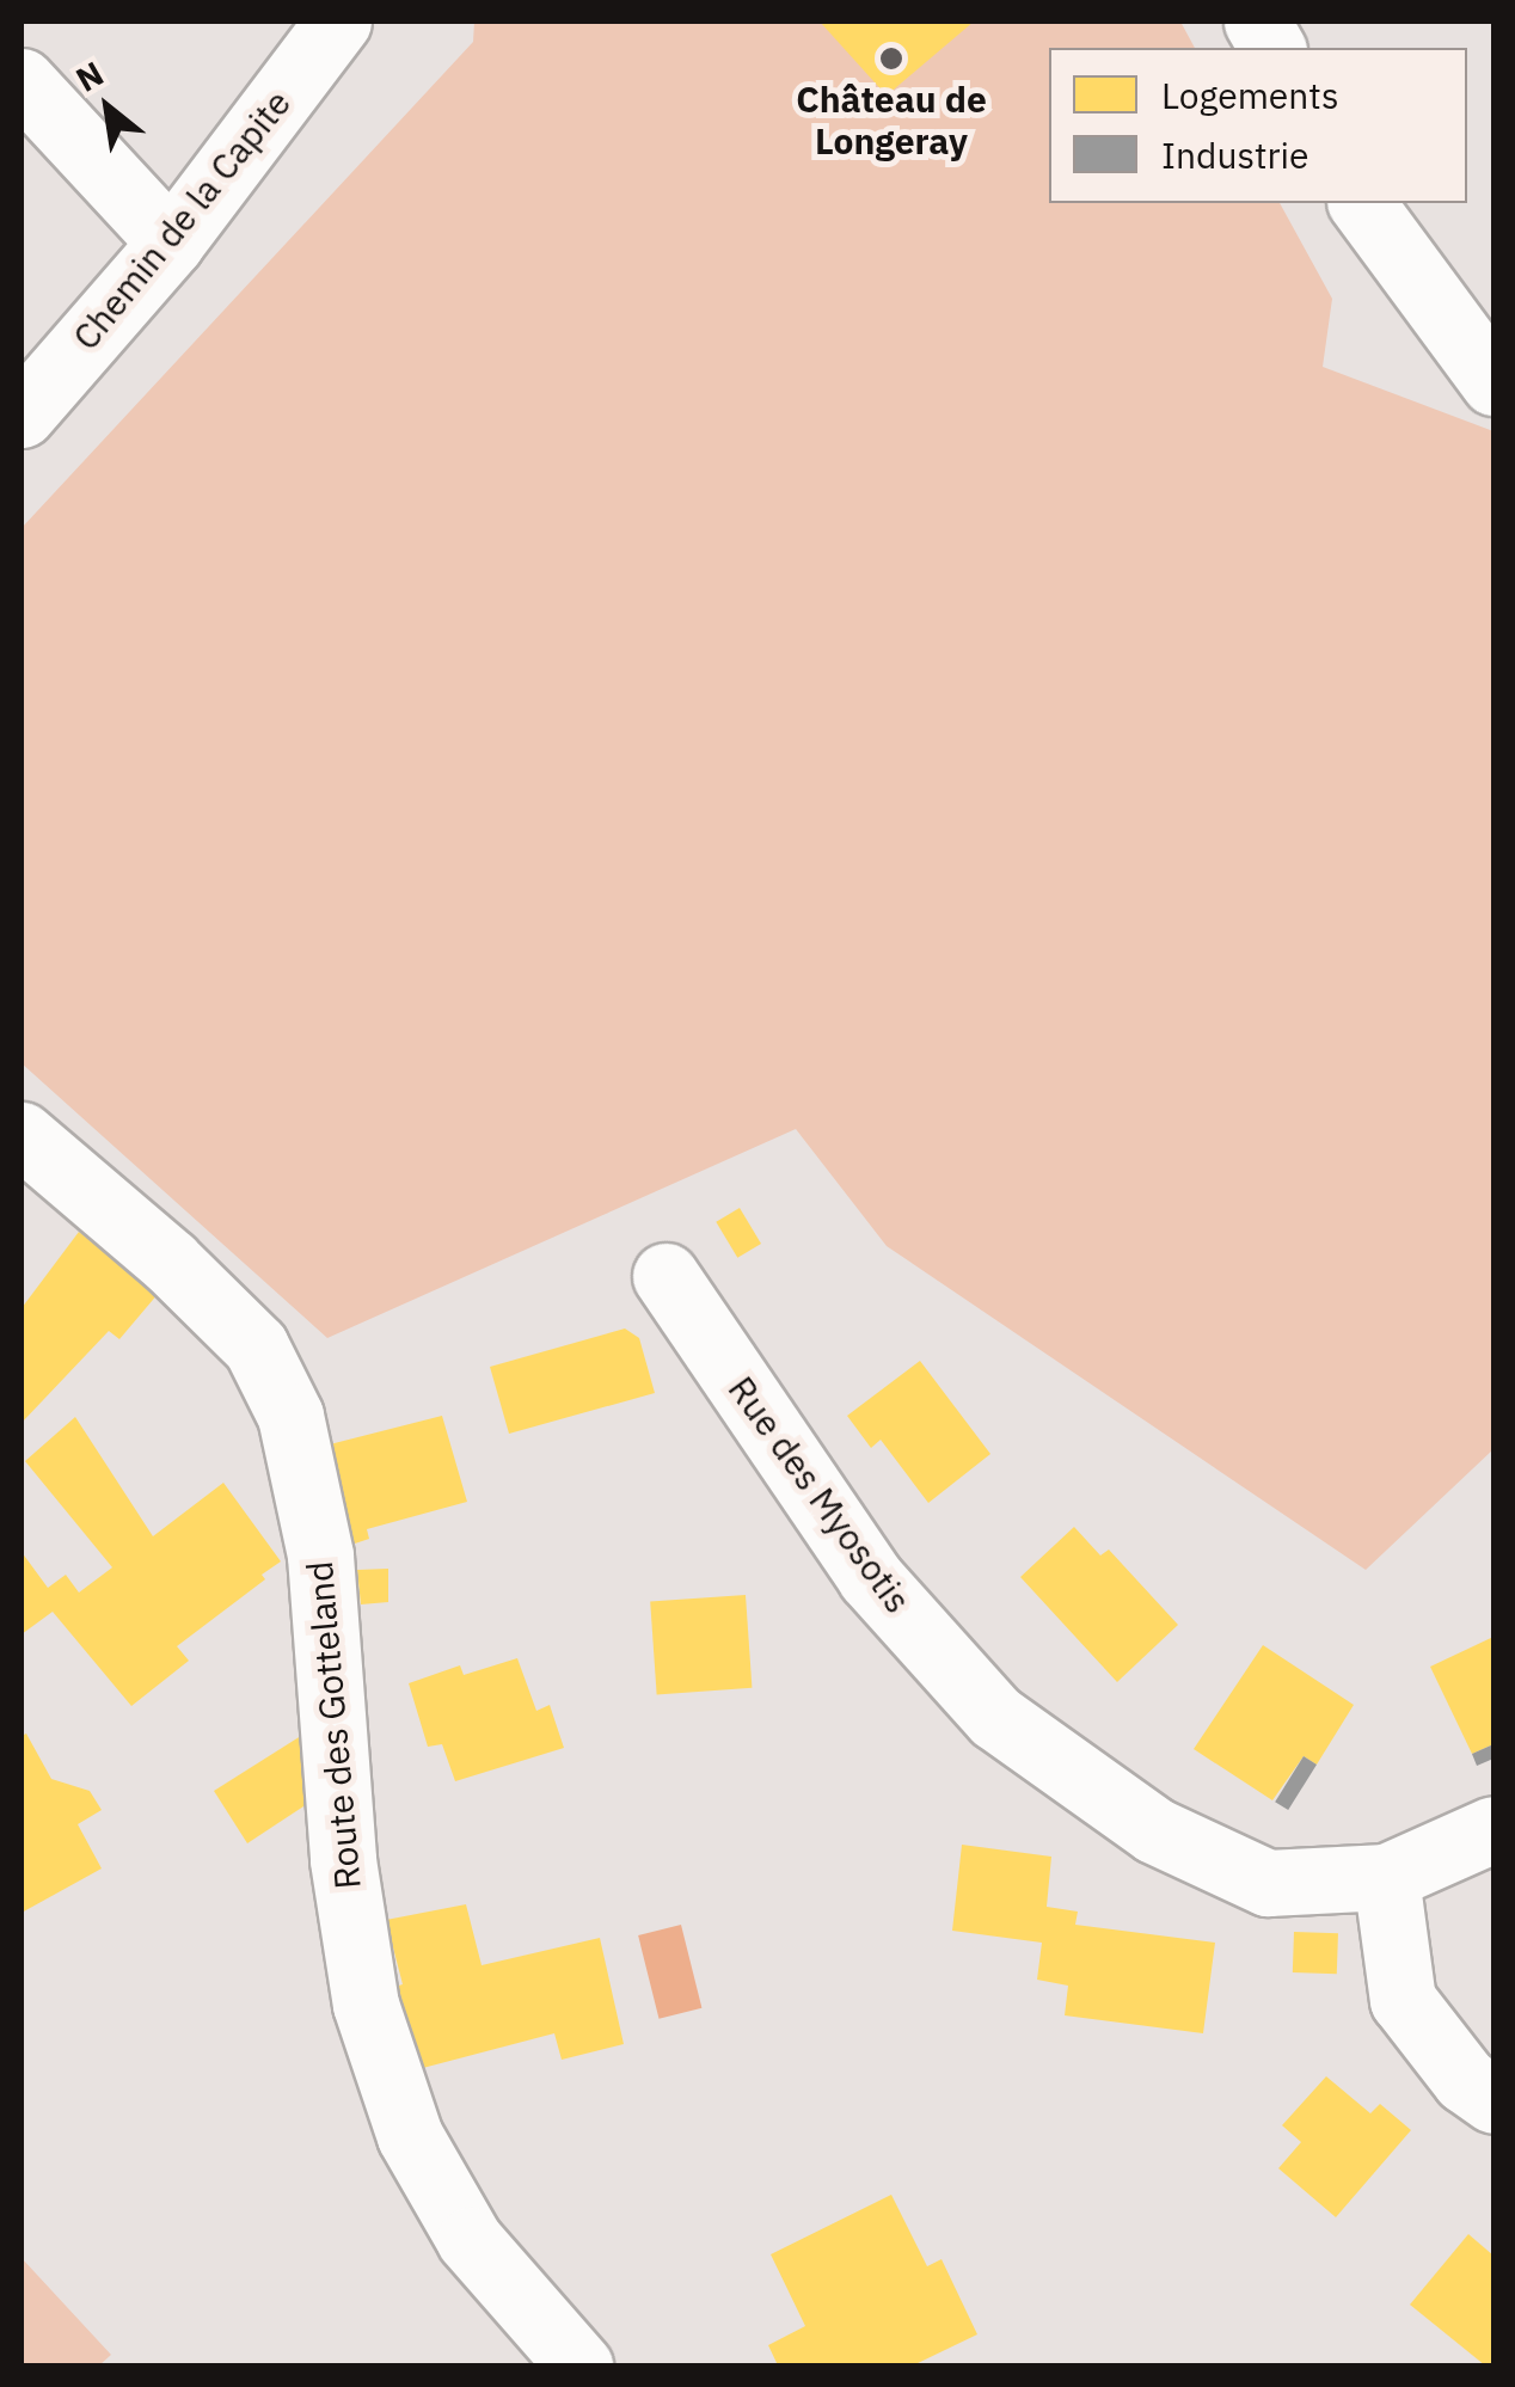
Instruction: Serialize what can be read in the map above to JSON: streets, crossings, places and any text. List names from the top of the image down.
{
  "streets": {
    "street": ["Chemin de la Capite", "Rue des Myosotis", "Route des Gotteland"]
  },
  "places": ["Château de Longeray"],
  "legend": ["Logements", "Industrie"],
  "north": "top left"
}
